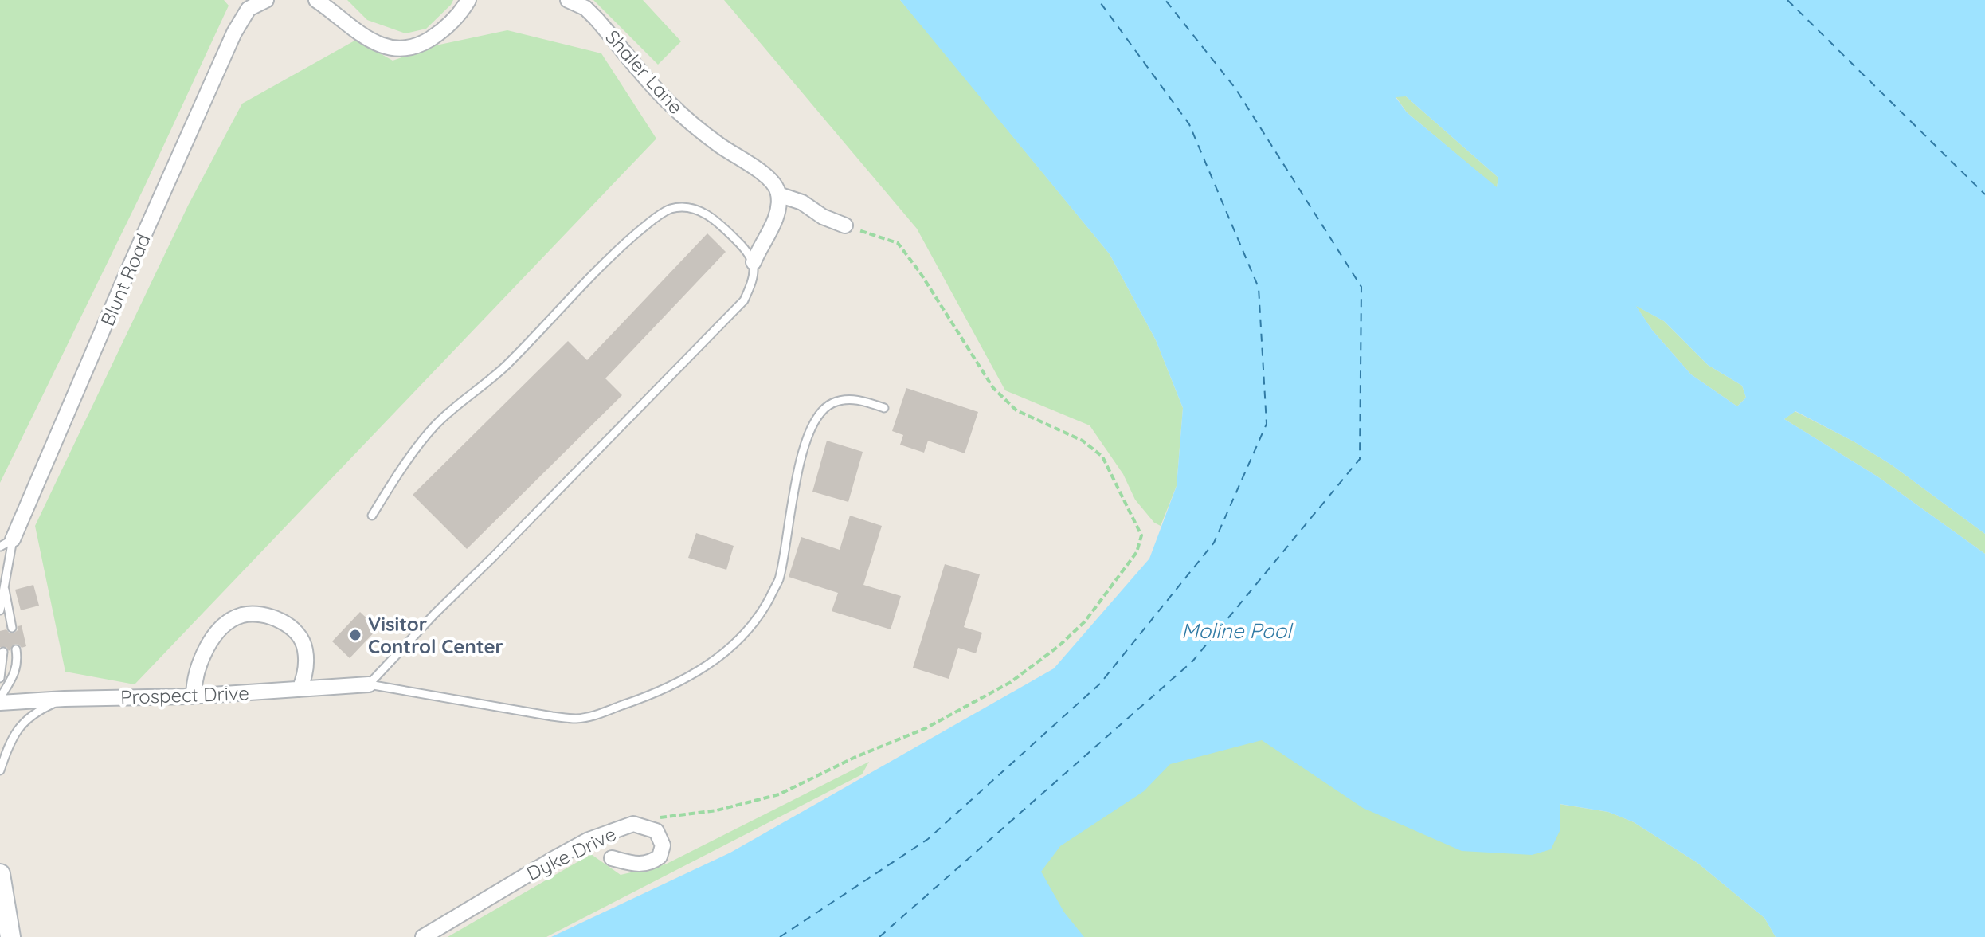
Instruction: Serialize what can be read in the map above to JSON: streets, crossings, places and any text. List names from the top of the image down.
{
  "streets": {
    "street": [
      "Shaler Lane",
      "Blunt Road",
      "Prospect Drive",
      "Dyke Drive"
    ]
  },
  "water": ["Moline Pool"],
  "places": ["Visitor Control Center"]
}
